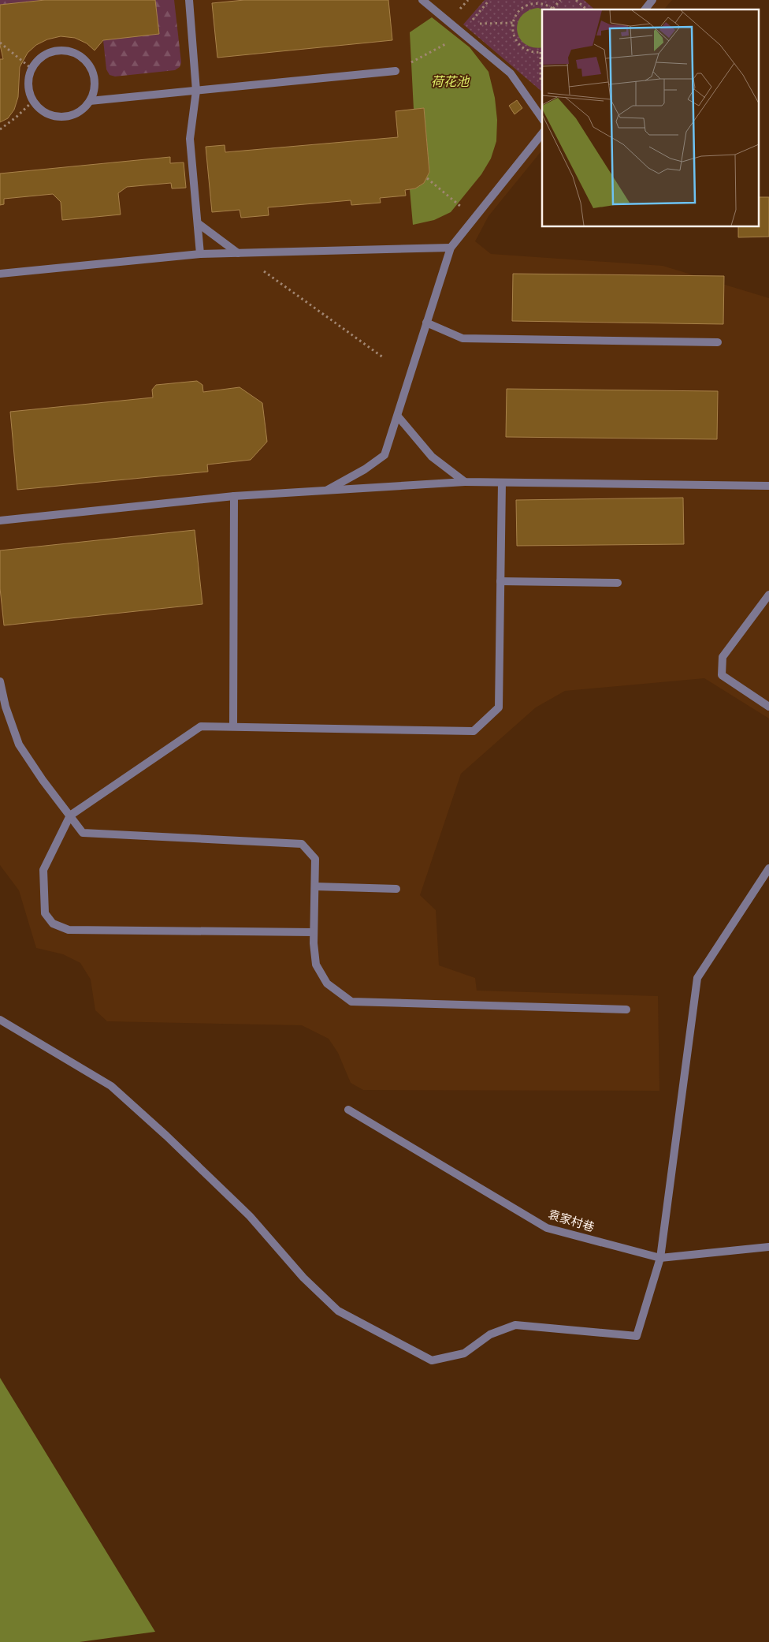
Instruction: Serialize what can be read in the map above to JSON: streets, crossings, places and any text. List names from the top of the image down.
{
  "streets": {
    "street": ["袁家村巷"]
  },
  "water": ["荷花池"]
}
